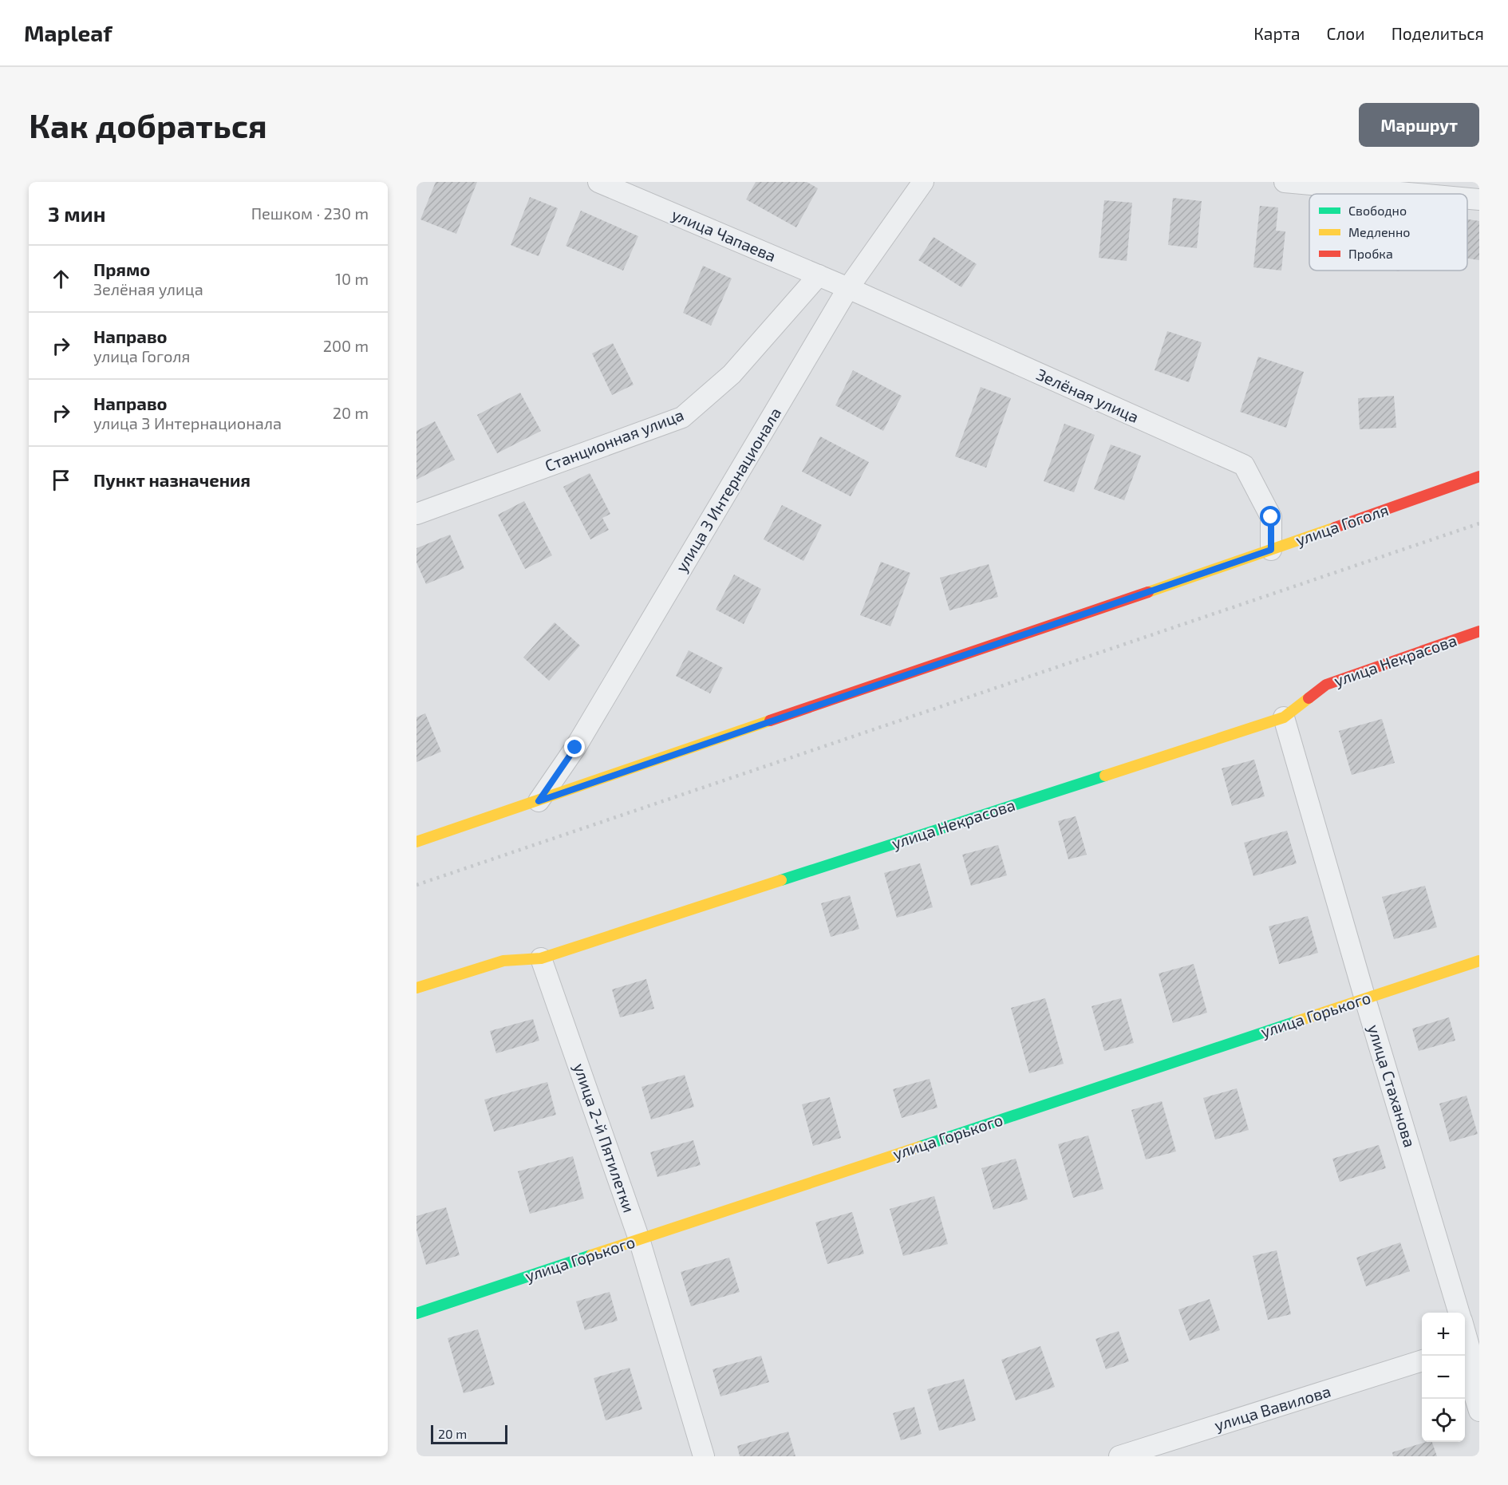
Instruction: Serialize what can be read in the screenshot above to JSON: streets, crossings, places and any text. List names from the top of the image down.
{
  "streets": {
    "street": [
      "улица Чапаева",
      "Зелёная улица",
      "Станционная улица",
      "улица 3 Интернационала",
      "улица Гоголя",
      "улица Некрасова",
      "улица Горького",
      "улица Стаханова",
      "улица 2-й Пятилетки",
      "улица Вавилова"
    ]
  },
  "crossings": [
    ["улица Чапаева", "Зелёная улица"],
    ["улица Чапаева", "Станционная улица"],
    ["улица Чапаева", "улица 3 Интернационала"],
    ["Зелёная улица", "улица 3 Интернационала"],
    ["Зелёная улица", "улица Гоголя"],
    ["улица 3 Интернационала", "улица Гоголя"],
    ["улица Некрасова", "улица Стаханова"],
    ["улица Некрасова", "улица 2-й Пятилетки"],
    ["улица Горького", "улица Стаханова"],
    ["улица Горького", "улица 2-й Пятилетки"]
  ],
  "legend": ["Свободно", "Медленно", "Пробка"],
  "scale_bar": "20 m",
  "page": {
    "header": "Mapleaf",
    "nav": ["Карта", "Слои", "Поделиться"],
    "buttons": "Маршрут",
    "title": "Как добраться",
    "heading": ["3 мин", "Пешком · 230 m"],
    "list": [
      ["Прямо", "Зелёная улица", "10 m"],
      ["Направо", "улица Гоголя", "200 m"],
      ["Направо", "улица 3 Интернационала", "20 m"],
      "Пункт назначения"
    ],
    "map_buttons": ["+", "−"],
    "scale": "20 m"
  }
}
